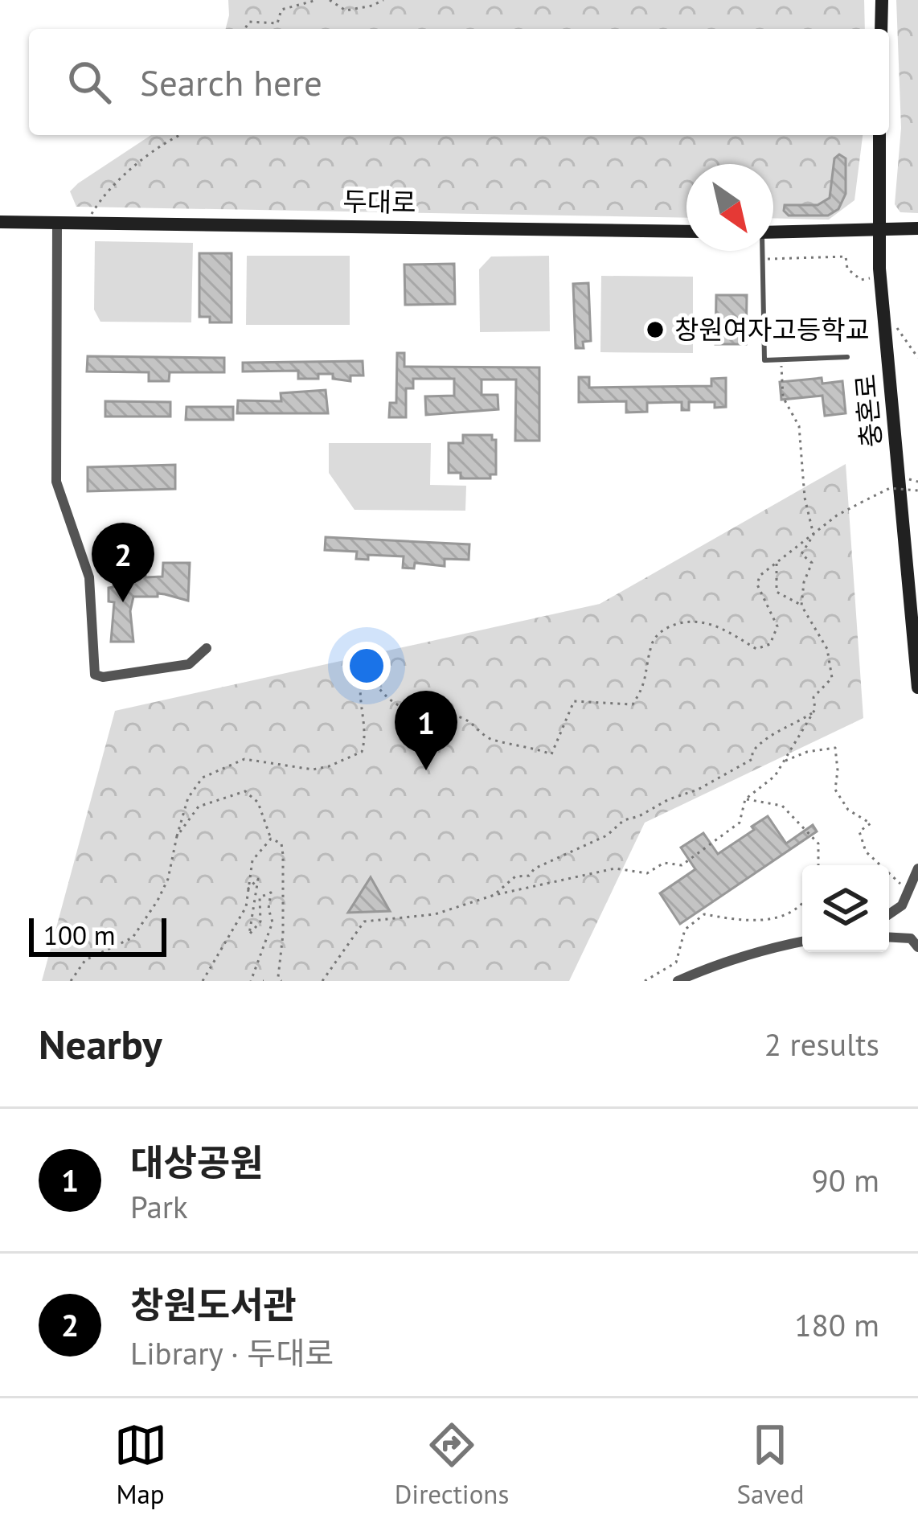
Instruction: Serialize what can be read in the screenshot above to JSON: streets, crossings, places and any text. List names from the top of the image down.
{
  "streets": {
    "street": ["두대로", "충혼로"]
  },
  "places": ["창원여자고등학교"],
  "scale_bar": "100 m",
  "north": "bottom right",
  "page": {
    "search": "Search here",
    "pins": ["2", "1"],
    "scale": "100 m",
    "heading": ["Nearby", "2 results"],
    "list": [
      {
        "mark": "1",
        "name": "대상공원",
        "note": "Park",
        "value": "90 m"
      },
      {
        "mark": "2",
        "name": "창원도서관",
        "note": "Library · 두대로",
        "value": "180 m"
      }
    ],
    "nav": ["Map", "Directions", "Saved"]
  }
}
